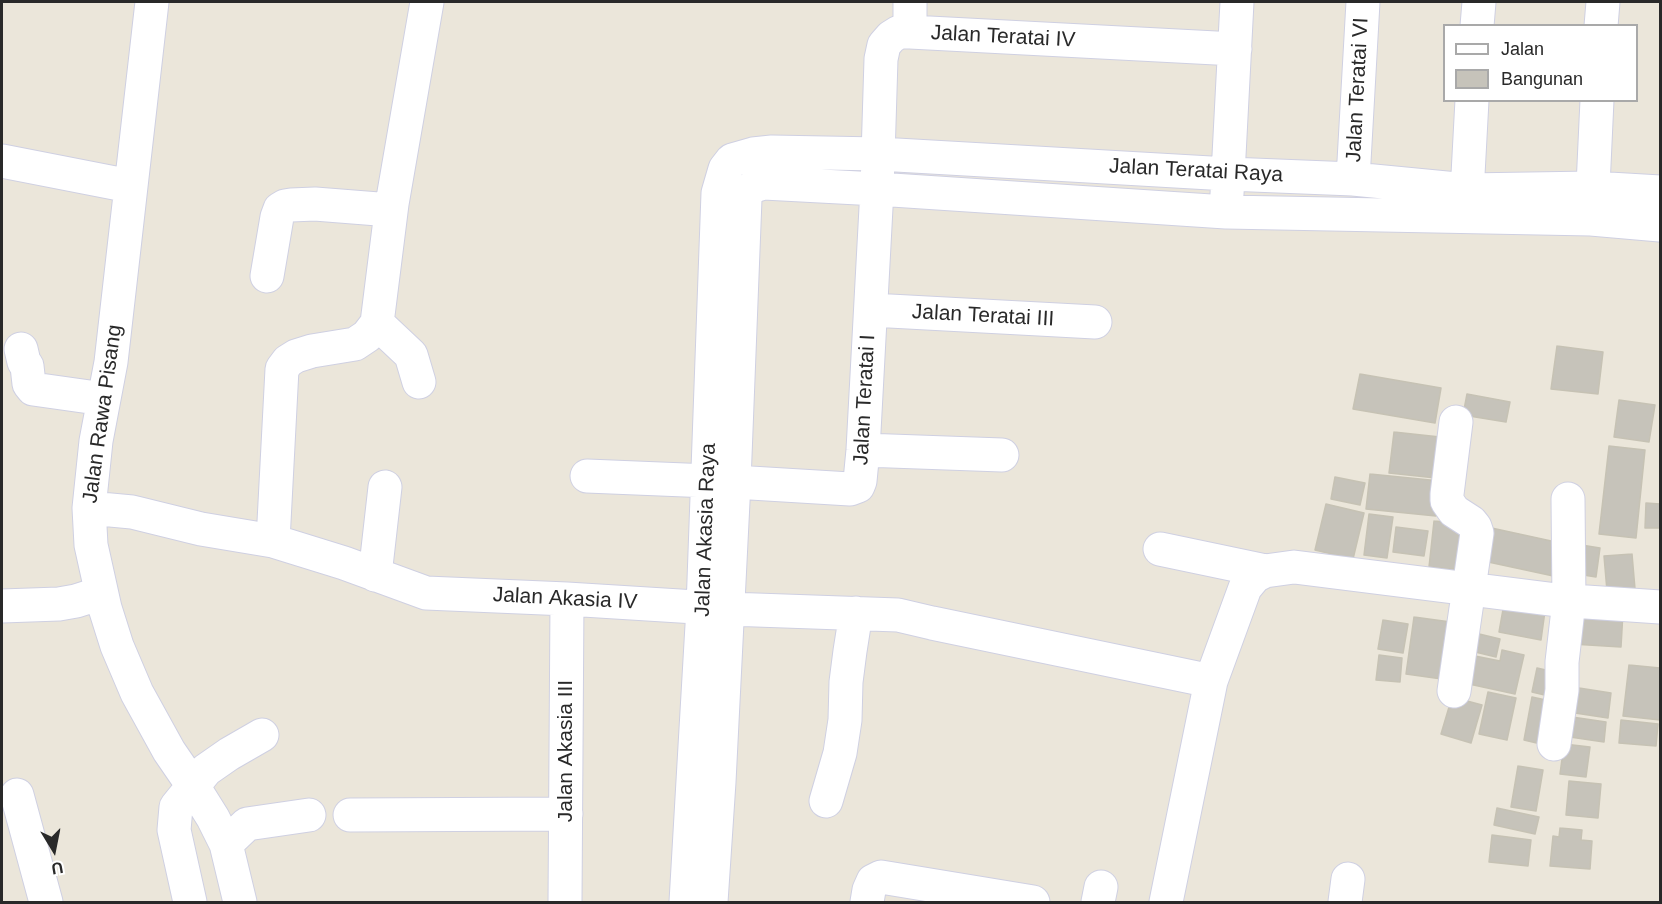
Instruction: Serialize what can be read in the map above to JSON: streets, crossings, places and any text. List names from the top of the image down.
{
  "streets": {
    "street": [
      "Jalan Teratai IV",
      "Jalan Teratai VI",
      "Jalan Teratai Raya",
      "Jalan Teratai III",
      "Jalan Teratai I",
      "Jalan Rawa Pisang",
      "Jalan Akasia Raya",
      "Jalan Akasia IV",
      "Jalan Akasia III"
    ]
  },
  "crossings": [
    ["Jalan Teratai IV", "Jalan Teratai Raya"],
    ["Jalan Teratai IV", "Jalan Teratai I"],
    ["Jalan Teratai VI", "Jalan Teratai Raya"],
    ["Jalan Teratai Raya", "Jalan Teratai I"],
    ["Jalan Teratai Raya", "Jalan Akasia Raya"],
    ["Jalan Teratai III", "Jalan Teratai I"],
    ["Jalan Teratai I", "Jalan Akasia Raya"],
    ["Jalan Rawa Pisang", "Jalan Akasia IV"],
    ["Jalan Akasia Raya", "Jalan Akasia IV"],
    ["Jalan Akasia IV", "Jalan Akasia III"]
  ],
  "legend": ["Jalan", "Bangunan"],
  "north": "bottom"
}
